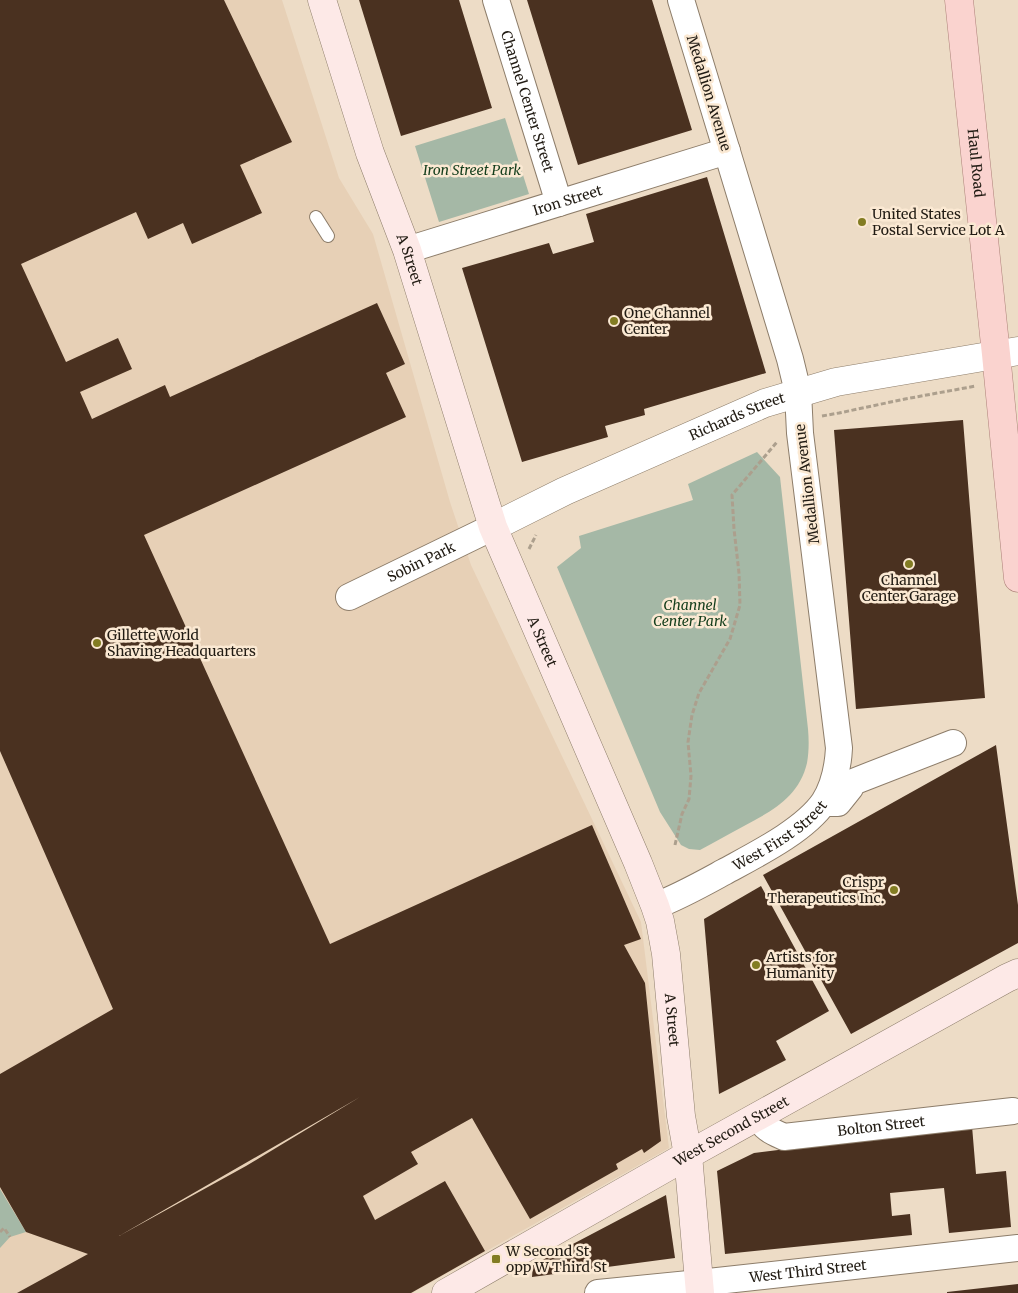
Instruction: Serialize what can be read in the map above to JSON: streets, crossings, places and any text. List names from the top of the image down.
{
  "streets": {
    "main road": ["Haul Road", "A Street", "West Second Street"],
    "street": [
      "Medallion Avenue",
      "Channel Center Street",
      "Iron Street",
      "Richards Street",
      "Sobin Park",
      "West First Street",
      "Bolton Street",
      "West Third Street"
    ]
  },
  "crossings": [
    ["Medallion Avenue", "Iron Street"],
    ["Medallion Avenue", "Richards Street"],
    ["Medallion Avenue", "West First Street"],
    ["Channel Center Street", "Iron Street"],
    ["Haul Road", "Richards Street"],
    ["Iron Street", "A Street"],
    ["A Street", "Richards Street"],
    ["A Street", "Sobin Park"],
    ["A Street", "West First Street"],
    ["A Street", "West Second Street"],
    ["A Street", "West Third Street"],
    ["Richards Street", "Sobin Park"],
    ["Bolton Street", "West Second Street"]
  ],
  "parks": ["Iron Street Park", "Channel Center Park"],
  "places": {
    "other": [
      "United States Postal Service Lot A",
      "One Channel Center",
      "Channel Center Garage",
      "Gillette World Shaving Headquarters",
      "Crispr Therapeutics Inc.",
      "Artists for Humanity"
    ],
    "transit": ["W Second St opp W Third St"]
  }
}
